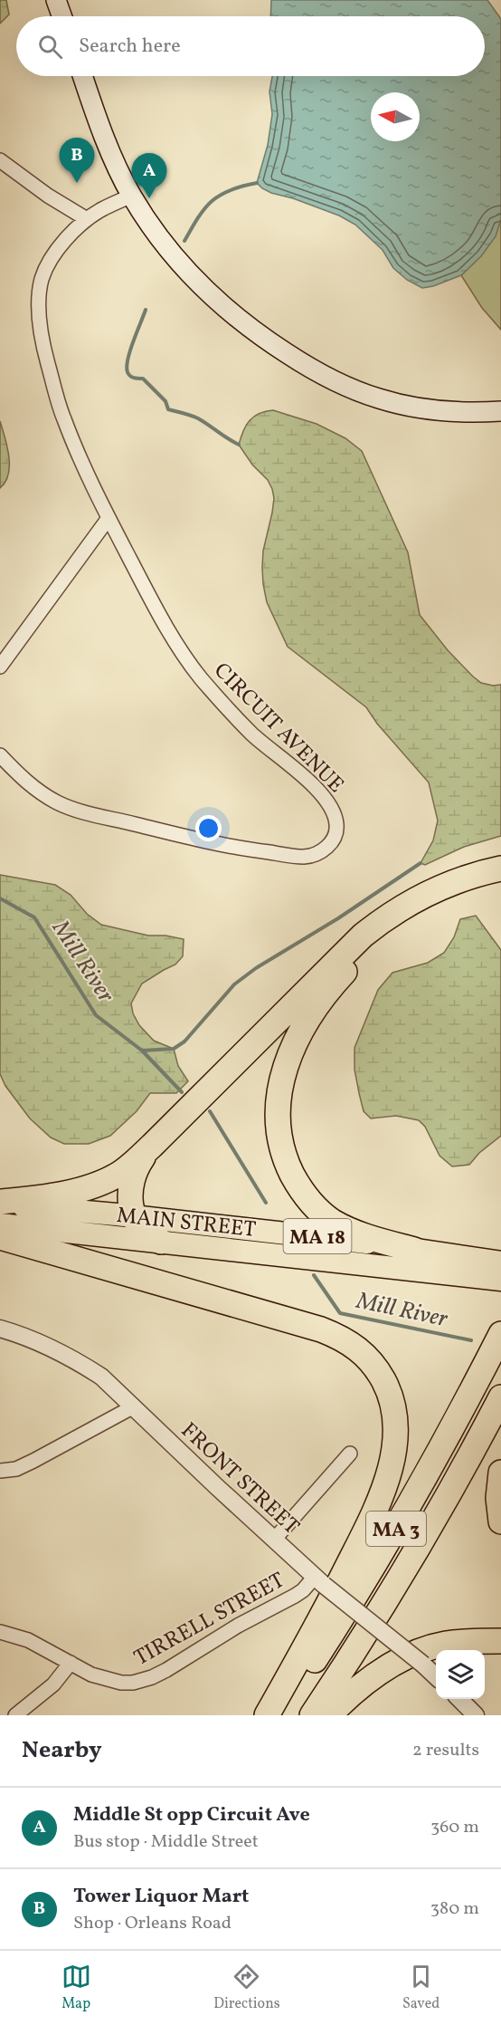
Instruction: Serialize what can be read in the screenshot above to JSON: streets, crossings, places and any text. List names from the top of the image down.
{
  "streets": {
    "highway": ["MA 3"],
    "main road": ["MAIN STREET", "MA 18"],
    "street": ["CIRCUIT AVENUE", "FRONT STREET", "TIRRELL STREET"]
  },
  "crossings": [
    ["FRONT STREET", "TIRRELL STREET"]
  ],
  "water": ["Mill River"],
  "north": "left",
  "page": {
    "search": "Search here",
    "pins": ["B", "A"],
    "heading": ["Nearby", "2 results"],
    "list": [
      {
        "mark": "A",
        "name": "Middle St opp Circuit Ave",
        "note": "Bus stop · Middle Street",
        "value": "360 m"
      },
      {
        "mark": "B",
        "name": "Tower Liquor Mart",
        "note": "Shop · Orleans Road",
        "value": "380 m"
      }
    ],
    "nav": ["Map", "Directions", "Saved"]
  }
}
